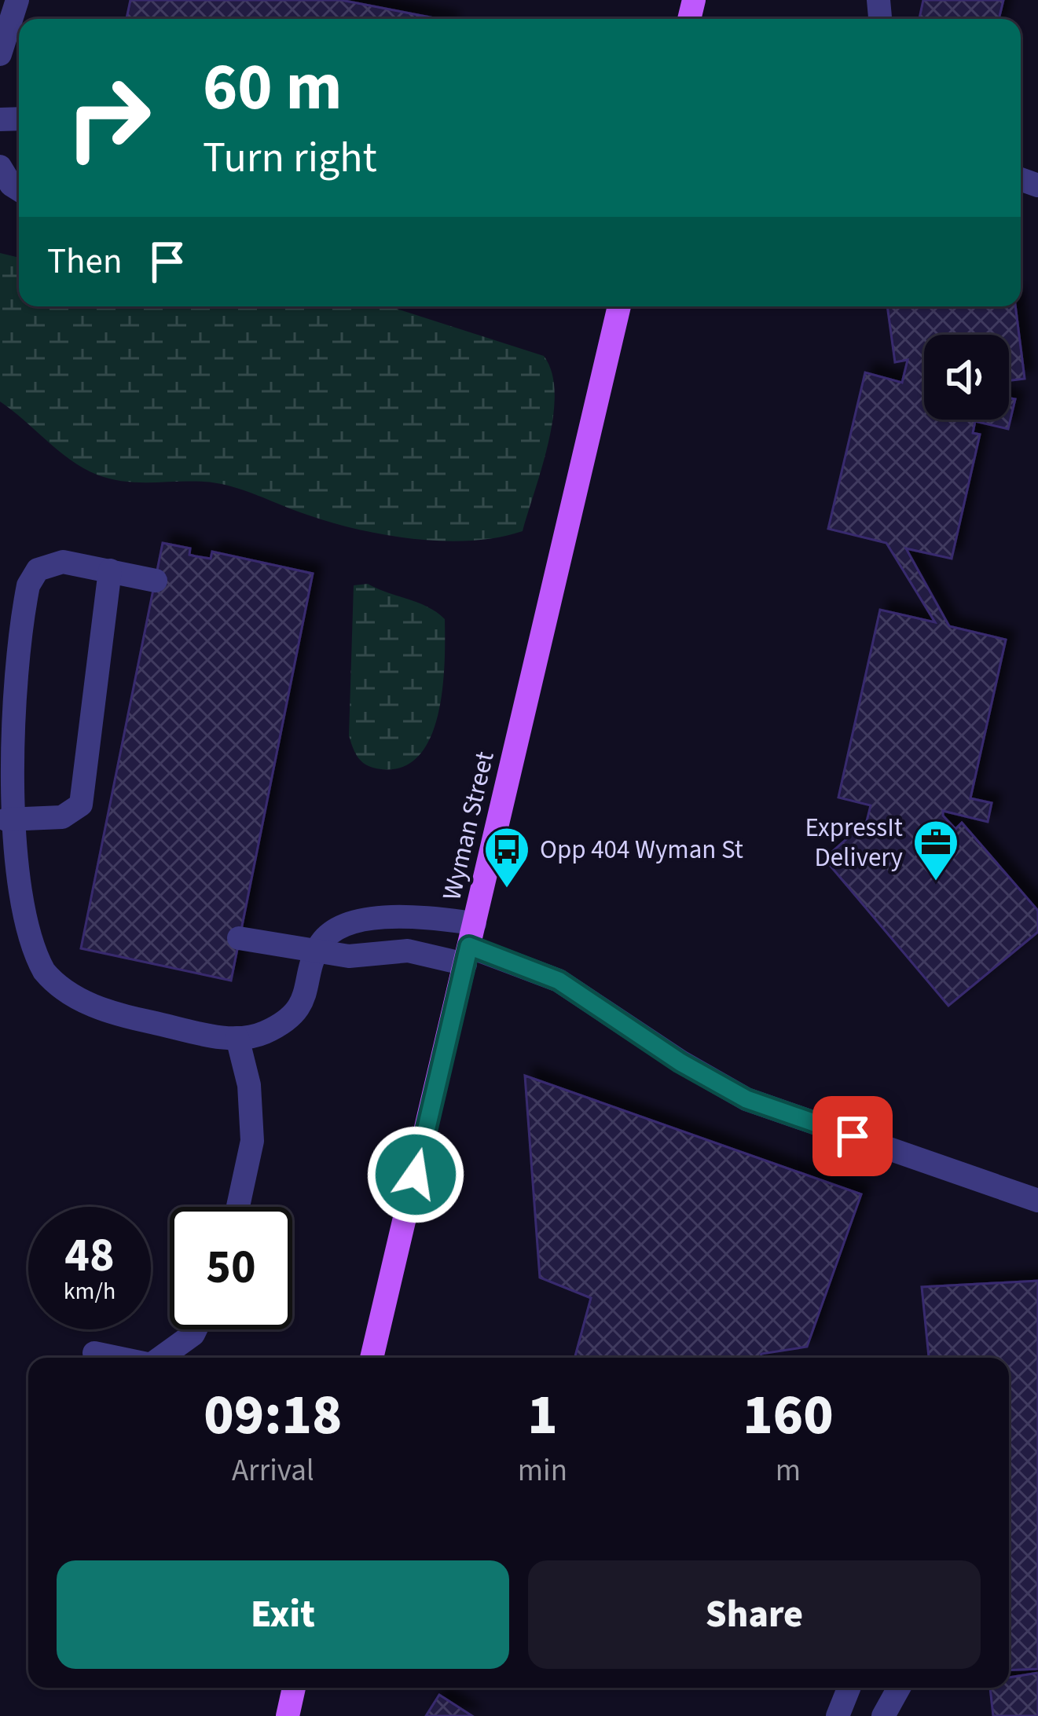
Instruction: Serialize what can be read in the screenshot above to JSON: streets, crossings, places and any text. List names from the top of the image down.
{
  "streets": {
    "main road": ["Wyman Street"]
  },
  "places": {
    "office": ["ExpressIt Delivery"],
    "bus stop": ["Opp 404 Wyman St"]
  },
  "page": {
    "turn": ["60 m", "Turn right"],
    "then": "Then",
    "speed": "48 km/h",
    "limit": "50",
    "eta": [
      "09:18",
      "Arrival",
      "1",
      "min",
      "160",
      "m"
    ],
    "buttons": ["Exit", "Share"]
  }
}
